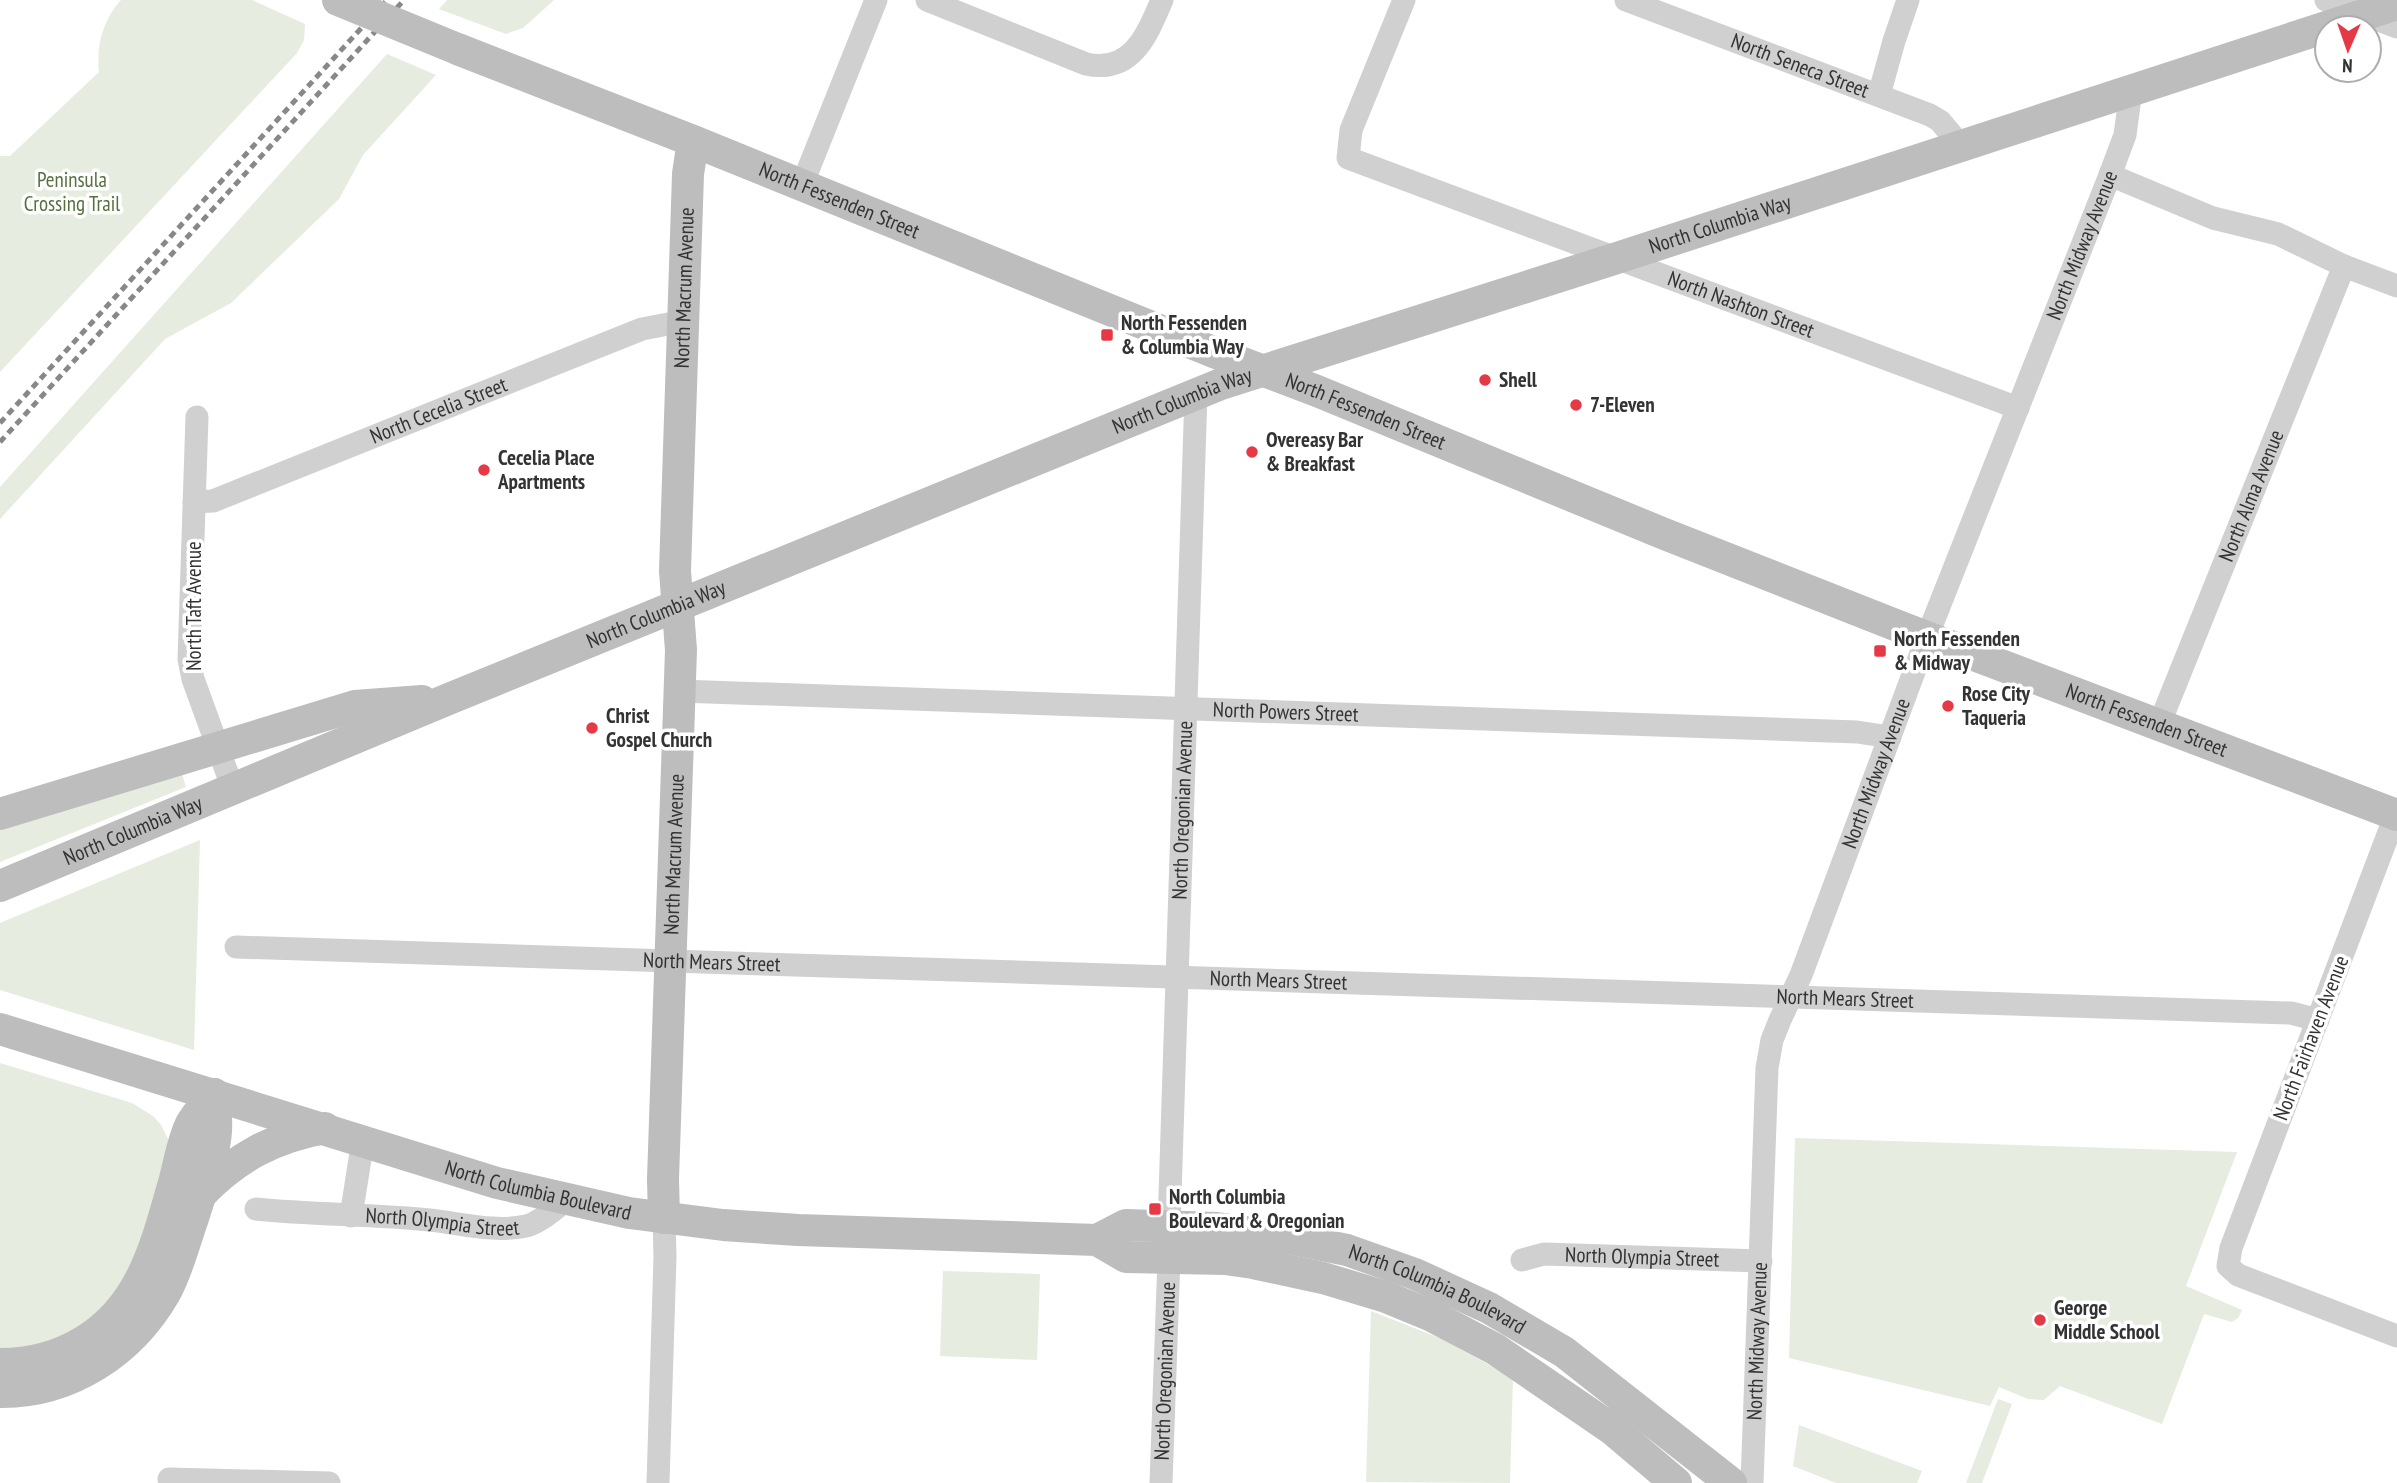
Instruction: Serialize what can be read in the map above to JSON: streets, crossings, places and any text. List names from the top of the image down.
{
  "streets": {
    "main road": [
      "North Fessenden Street",
      "North Columbia Way",
      "North Macrum Avenue",
      "North Columbia Boulevard"
    ],
    "street": [
      "North Seneca Street",
      "North Midway Avenue",
      "North Nashton Street",
      "North Cecelia Street",
      "North Alma Avenue",
      "North Taft Avenue",
      "North Powers Street",
      "North Oregonian Avenue",
      "North Mears Street",
      "North Fairhaven Avenue",
      "North Olympia Street"
    ]
  },
  "crossings": [
    ["North Seneca Street", "North Columbia Way"],
    ["North Fessenden Street", "North Columbia Way"],
    ["North Fessenden Street", "North Midway Avenue"],
    ["North Fessenden Street", "North Macrum Avenue"],
    ["North Fessenden Street", "North Alma Avenue"],
    ["North Fessenden Street", "North Fairhaven Avenue"],
    ["North Columbia Way", "North Midway Avenue"],
    ["North Columbia Way", "North Macrum Avenue"],
    ["North Columbia Way", "North Nashton Street"],
    ["North Columbia Way", "North Taft Avenue"],
    ["North Columbia Way", "North Oregonian Avenue"],
    ["North Midway Avenue", "North Nashton Street"],
    ["North Midway Avenue", "North Powers Street"],
    ["North Midway Avenue", "North Mears Street"],
    ["North Midway Avenue", "North Olympia Street"],
    ["North Macrum Avenue", "North Cecelia Street"],
    ["North Macrum Avenue", "North Powers Street"],
    ["North Macrum Avenue", "North Mears Street"],
    ["North Macrum Avenue", "North Columbia Boulevard"],
    ["North Cecelia Street", "North Taft Avenue"],
    ["North Powers Street", "North Oregonian Avenue"],
    ["North Oregonian Avenue", "North Mears Street"],
    ["North Oregonian Avenue", "North Columbia Boulevard"],
    ["North Mears Street", "North Fairhaven Avenue"],
    ["North Columbia Boulevard", "North Olympia Street"]
  ],
  "parks": ["Peninsula Crossing Trail"],
  "places": {
    "transit": ["North Fessenden & Columbia Way", "North Fessenden & Midway", "North Columbia Boulevard & Oregonian"],
    "other": [
      "Shell",
      "7-Eleven",
      "Overeasy Bar & Breakfast",
      "Cecelia Place Apartments",
      "Rose City Taqueria",
      "Christ Gospel Church",
      "George Middle School"
    ]
  },
  "north": "bottom"
}
